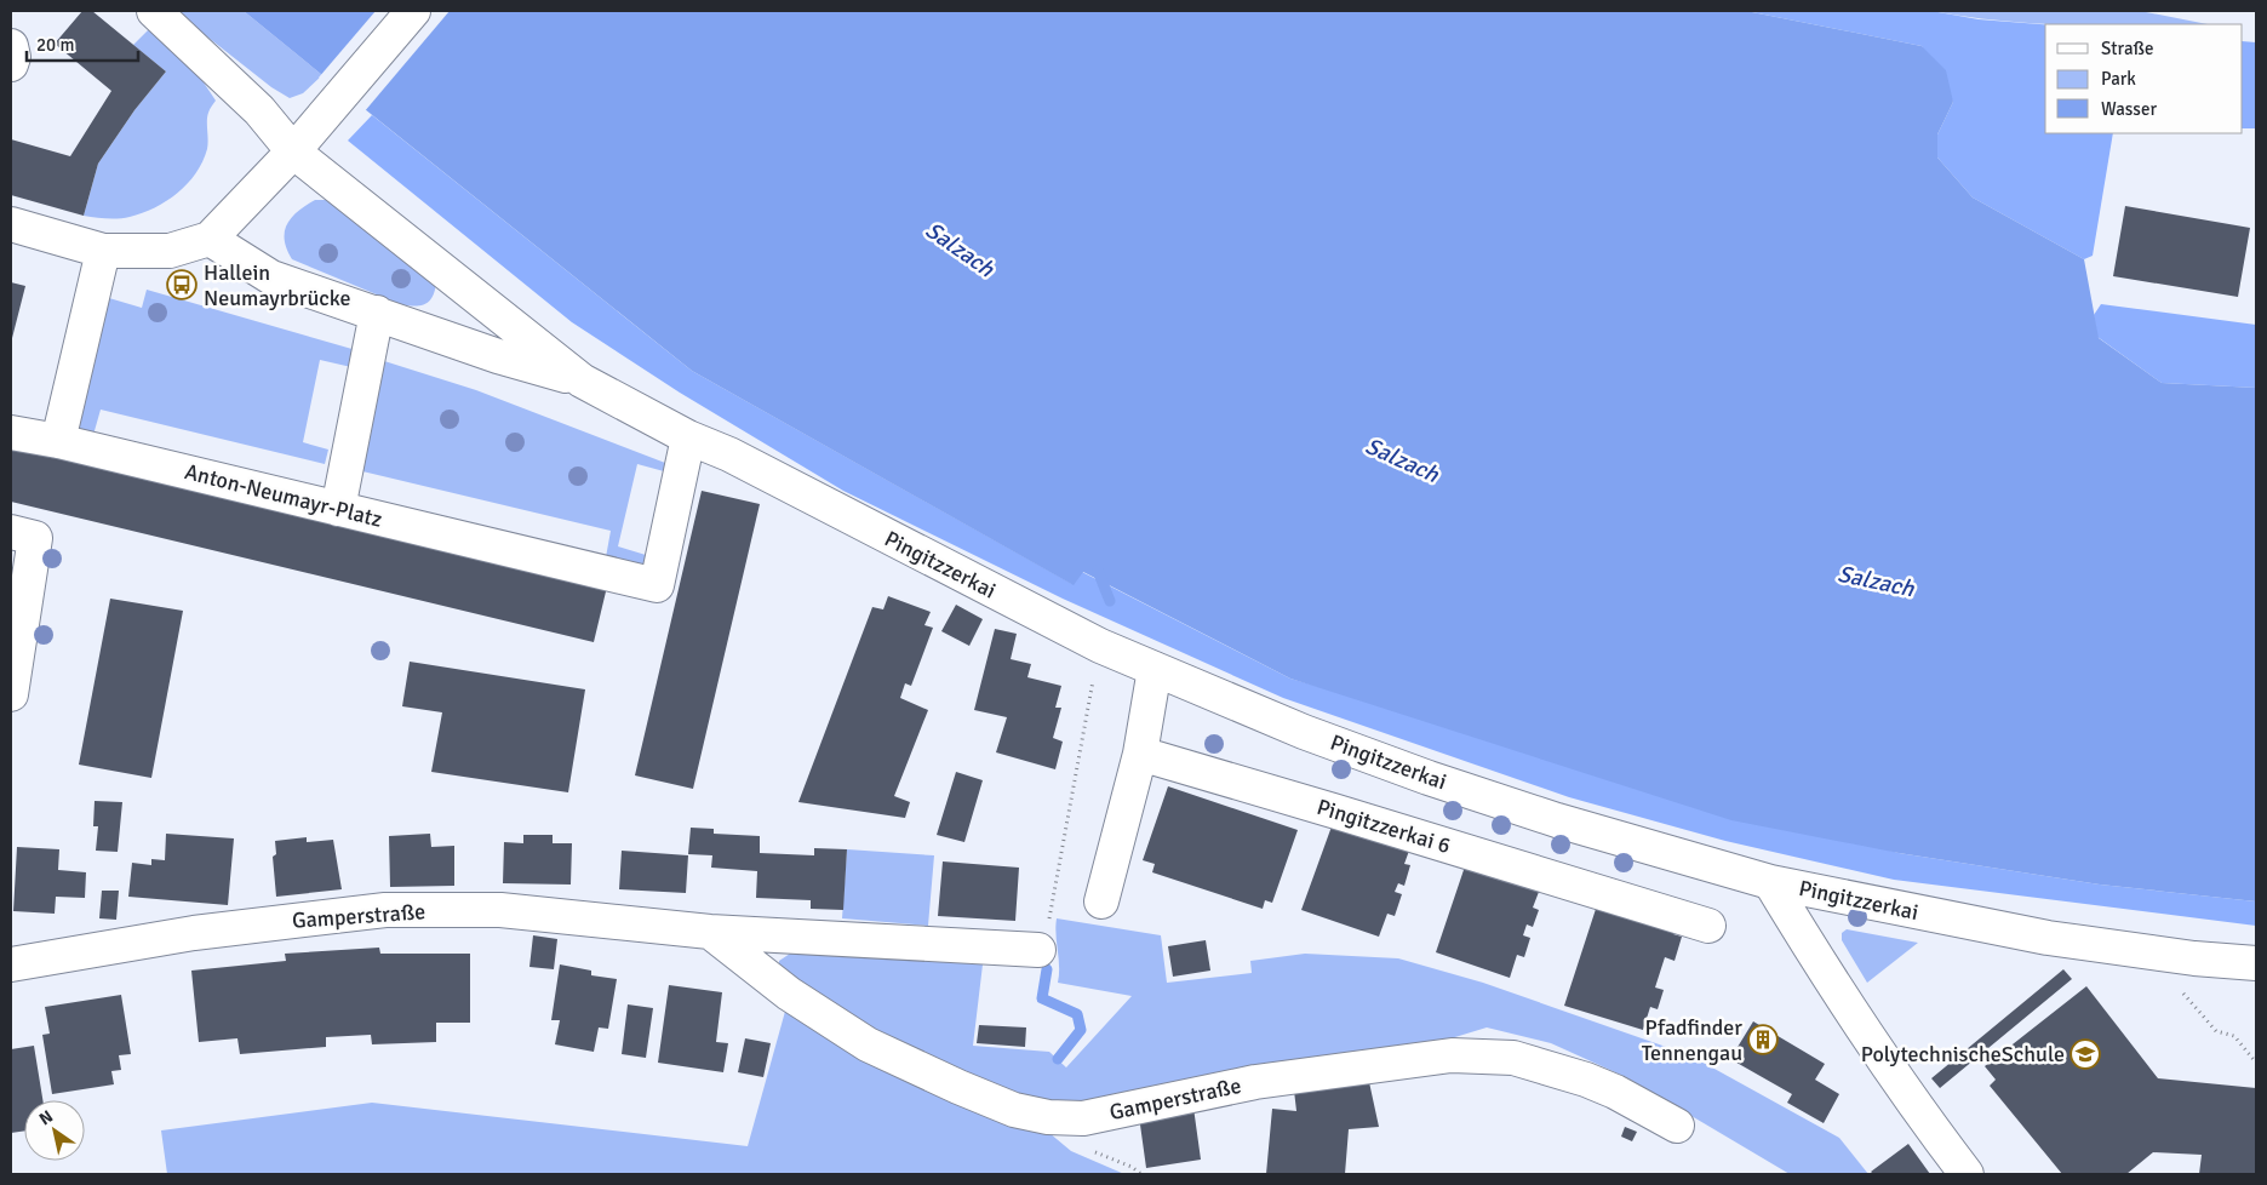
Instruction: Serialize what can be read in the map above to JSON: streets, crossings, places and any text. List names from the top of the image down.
{
  "streets": {
    "street": [
      "Anton-Neumayr-Platz",
      "Pingitzzerkai",
      "Pingitzzerkai 6",
      "Gamperstraße"
    ]
  },
  "crossings": [
    ["Anton-Neumayr-Platz", "Pingitzzerkai"]
  ],
  "water": ["Salzach"],
  "places": {
    "bus stop": ["Hallein Neumayrbrücke"],
    "building": ["Pfadfinder Tennengau"],
    "school or university": ["PolytechnischeSchule"]
  },
  "legend": ["Straße", "Park", "Wasser"],
  "scale_bar": "20 m",
  "north": "top left"
}
